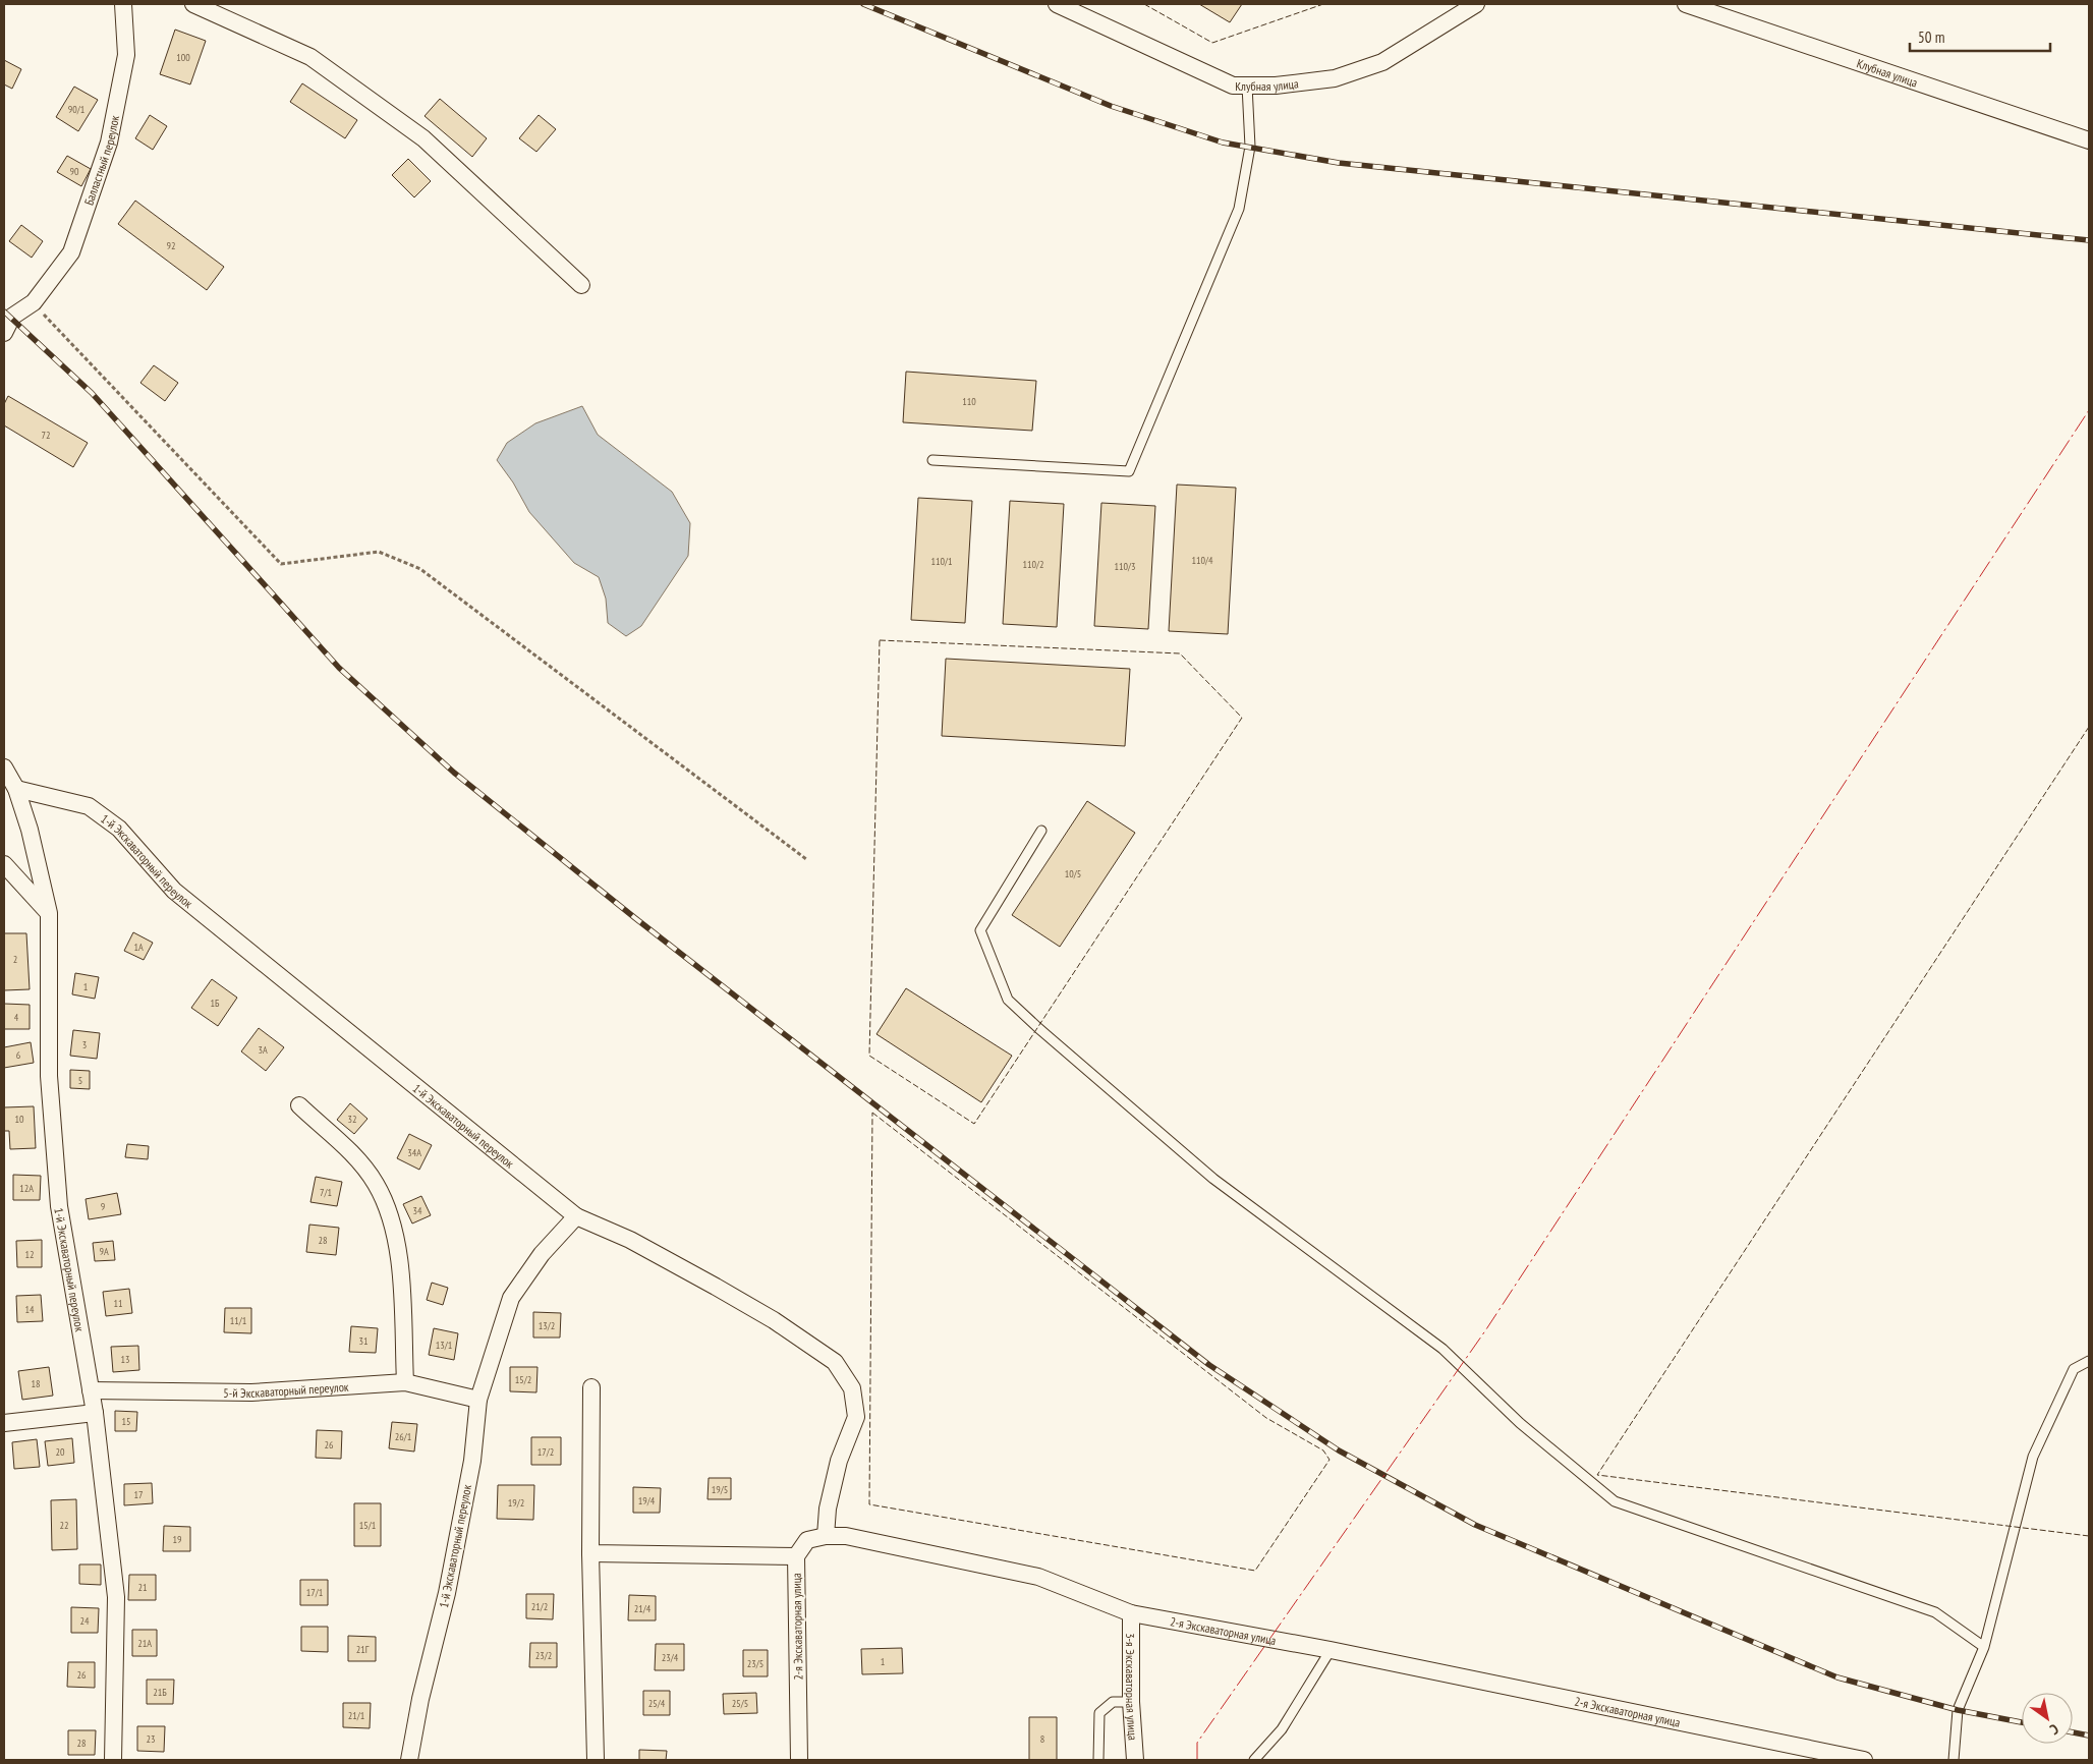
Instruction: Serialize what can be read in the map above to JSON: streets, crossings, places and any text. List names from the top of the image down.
{
  "streets": {
    "street": [
      "Клубная улица",
      "Балластный переулок",
      "1-й Экскаваторный переулок",
      "5-й Экскаваторный переулок",
      "2-я Экскаваторная улица",
      "3-я Экскаваторная улица"
    ]
  },
  "crossings": [
    ["1-й Экскаваторный переулок", "5-й Экскаваторный переулок"],
    ["2-я Экскаваторная улица", "3-я Экскаваторная улица"]
  ],
  "house_numbers": [
    "100",
    "90/1",
    "90",
    "92",
    "110",
    "72",
    "110/4",
    "110/1",
    "110/2",
    "110/3",
    "10/5",
    "1А",
    "2",
    "1",
    "1Б",
    "4",
    "3",
    "3А",
    "6",
    "5",
    "10",
    "32",
    "34А",
    "12А",
    "7/1",
    "9",
    "34",
    "28",
    "9А",
    "12",
    "11",
    "14",
    "11/1",
    "13/2",
    "31",
    "13/1",
    "13",
    "15/2",
    "18",
    "15",
    "26/1",
    "26",
    "20",
    "17/2",
    "19/5",
    "17",
    "19/4",
    "19/2",
    "22",
    "15/1",
    "19",
    "21",
    "17/1",
    "21/2",
    "21/4",
    "24",
    "21А",
    "21Г",
    "23/2",
    "23/4",
    "1",
    "23/5",
    "26",
    "21Б",
    "25/4",
    "25/5",
    "21/1",
    "23",
    "8",
    "28"
  ],
  "scale_bar": "50 m",
  "north": "bottom right"
}
